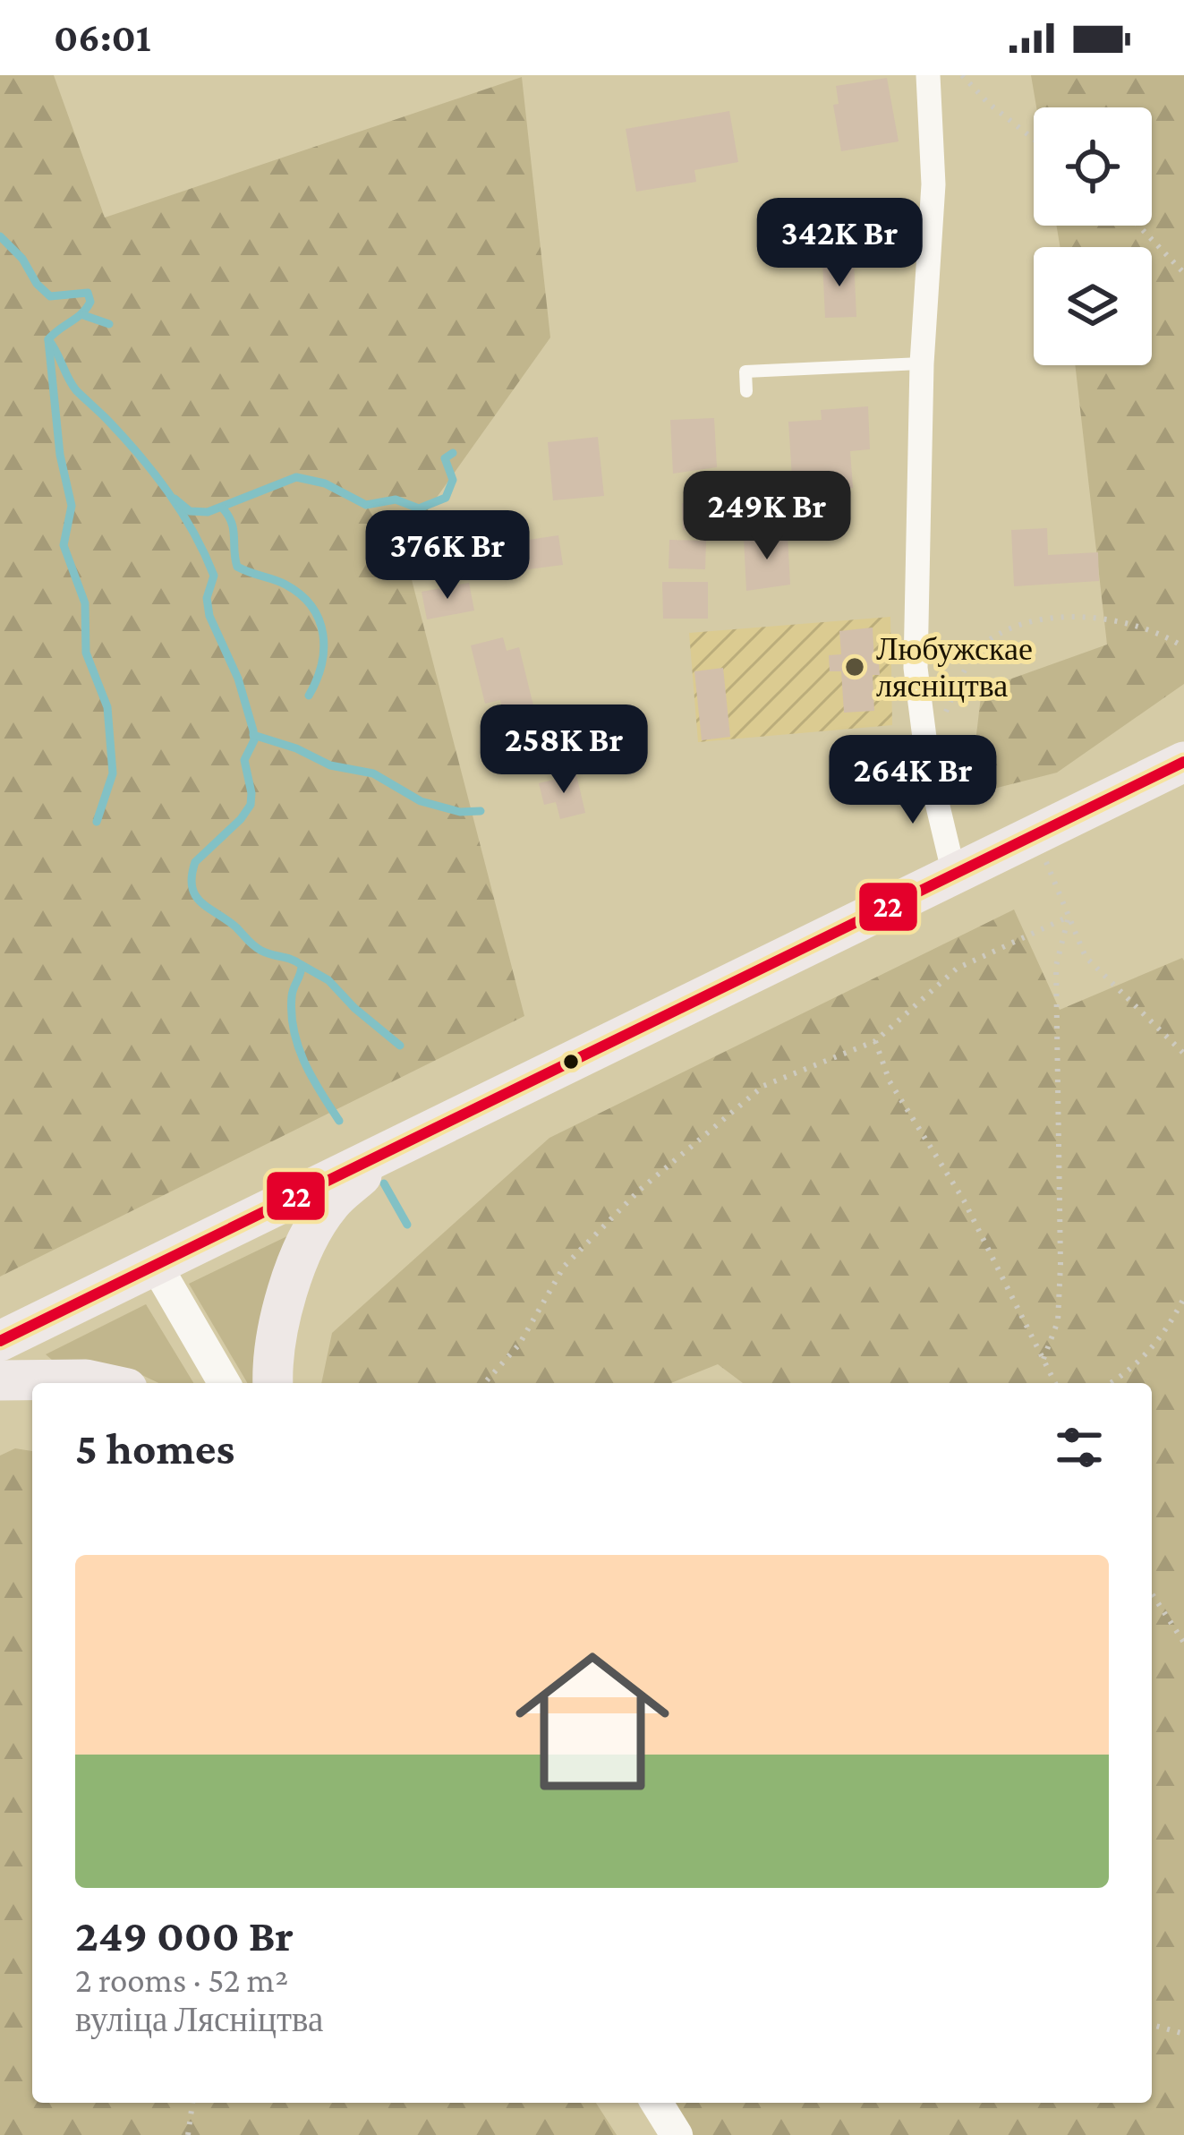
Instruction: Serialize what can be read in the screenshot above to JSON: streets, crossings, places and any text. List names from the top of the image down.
{
  "places": ["Любужскае лясніцтва"],
  "lines": ["transit line 22"],
  "page": {
    "status": "06:01",
    "price": [
      "342K Br",
      "249K Br",
      "376K Br",
      "258K Br",
      "264K Br"
    ],
    "heading": "5 homes",
    "list": [
      {
        "name": "249 000 Br",
        "note": "2 rooms · 52 m² · вуліца Лясніцтва"
      }
    ]
  }
}
